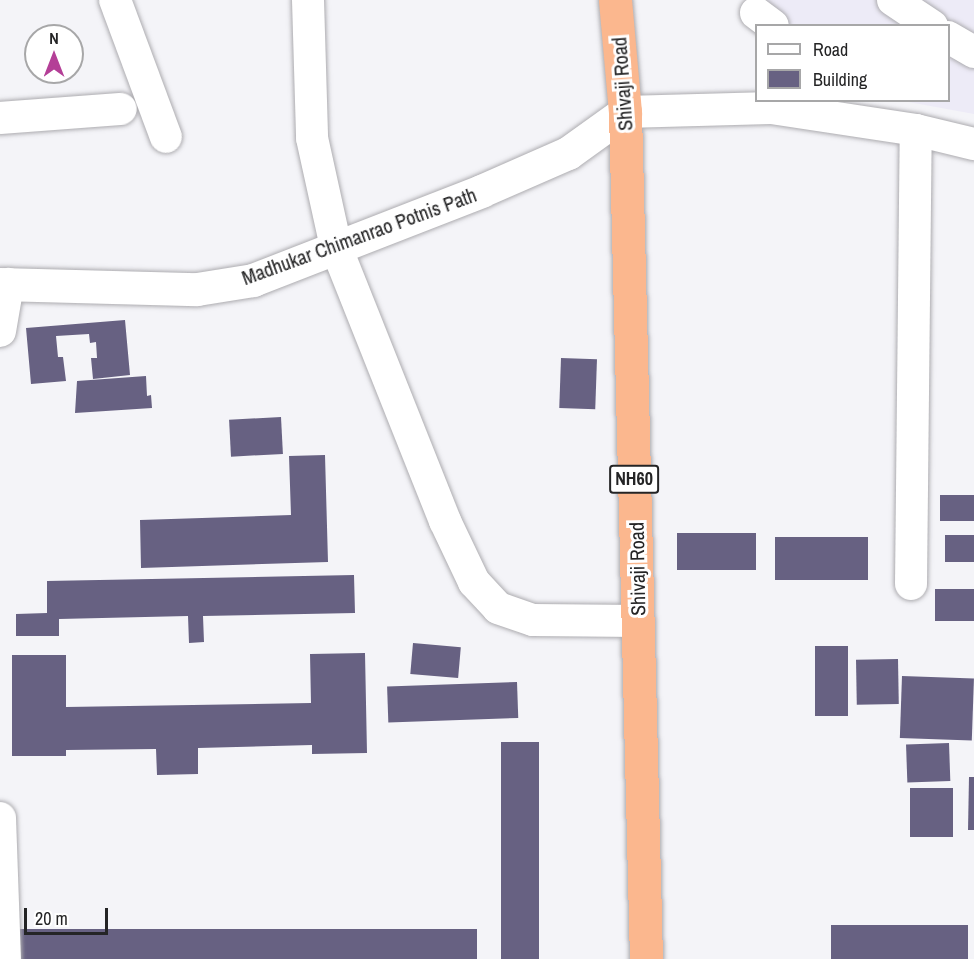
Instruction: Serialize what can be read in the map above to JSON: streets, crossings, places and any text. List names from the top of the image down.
{
  "streets": {
    "highway": ["Shivaji Road", "NH60"],
    "street": ["Madhukar Chimanrao Potnis Path"]
  },
  "crossings": [
    ["Shivaji Road", "Madhukar Chimanrao Potnis Path"]
  ],
  "legend": ["Road", "Building"],
  "scale_bar": "20 m",
  "north": "top"
}
